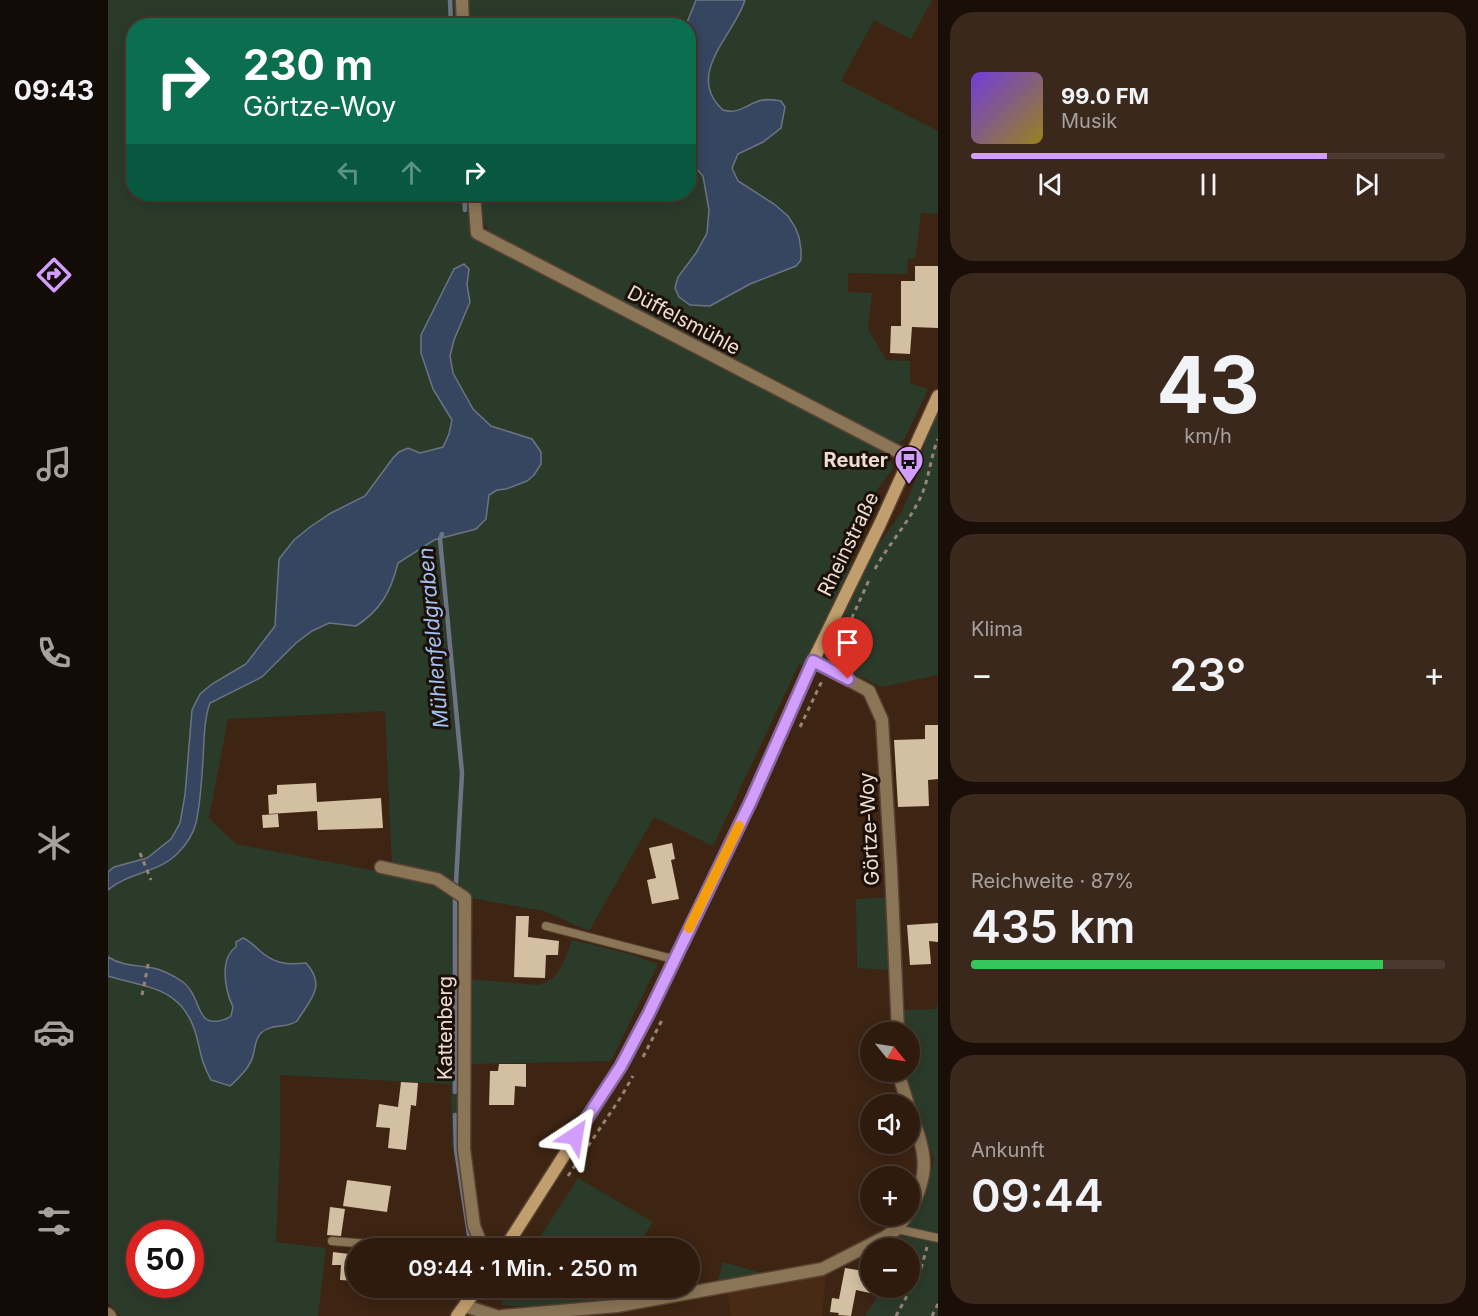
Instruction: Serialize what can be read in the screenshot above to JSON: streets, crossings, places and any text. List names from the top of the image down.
{
  "streets": {
    "main road": ["Rheinstraße"],
    "street": ["Düffelsmühle", "Görtze-Woy", "Kattenberg"]
  },
  "crossings": [
    ["Düffelsmühle", "Rheinstraße"],
    ["Rheinstraße", "Görtze-Woy"]
  ],
  "water": ["Mühlenfeldgraben"],
  "places": {
    "bus stop": ["Reuter"]
  },
  "north": "bottom right",
  "page": {
    "tabs": "09:43",
    "turn": ["230 m", "Görtze-Woy"],
    "song": ["99.0 FM", "Musik"],
    "tile": [
      ["43", "km/h"],
      "Klima",
      ["Reichweite · 87%", "435 km"],
      ["Ankunft", "09:44"]
    ],
    "heat": ["−", "23°", "+"],
    "map_buttons": ["+", "−"],
    "limit": "50",
    "trip": "09:44 · 1 Min. · 250 m"
  }
}
